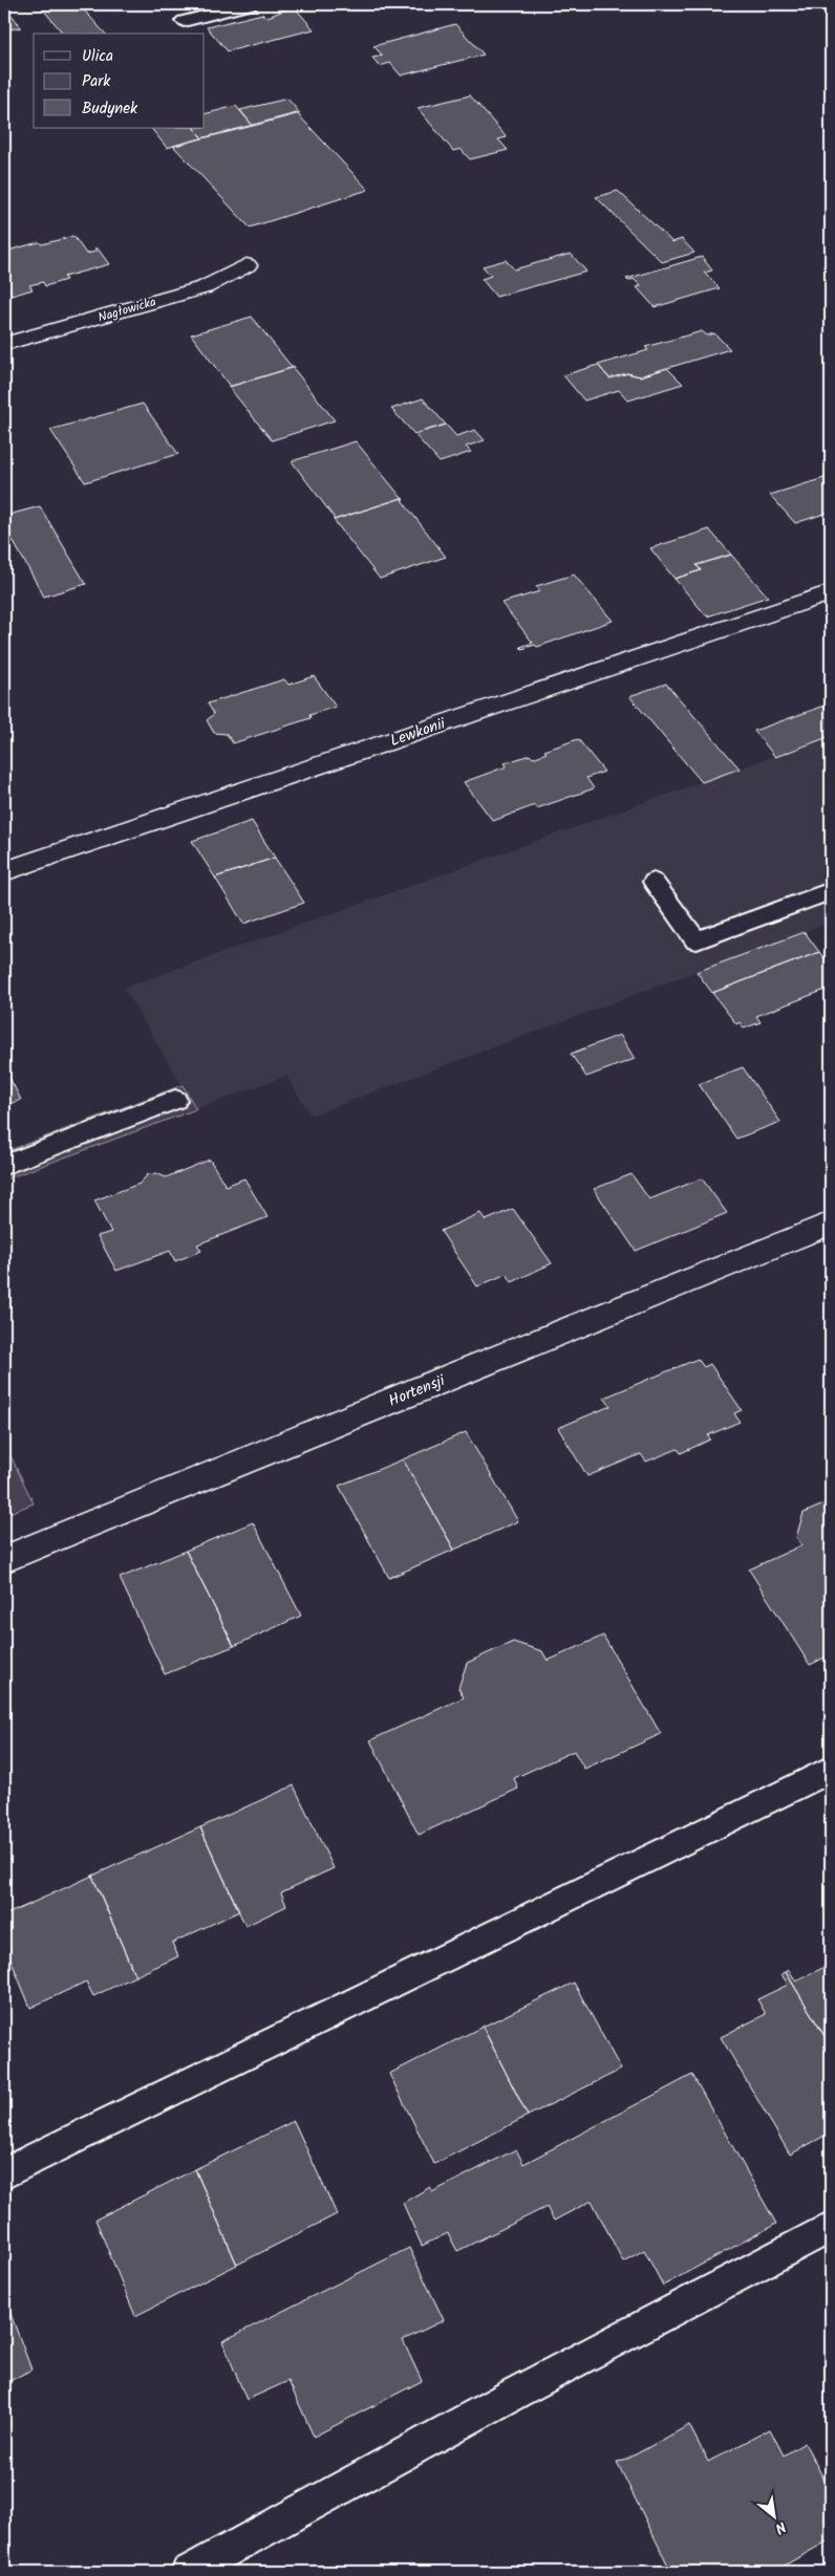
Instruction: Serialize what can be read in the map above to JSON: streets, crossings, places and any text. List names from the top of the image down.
{
  "streets": {
    "street": ["Nagłowicka", "Lewkonii", "Hortensji"]
  },
  "legend": ["Ulica", "Park", "Budynek"],
  "north": "bottom right"
}
